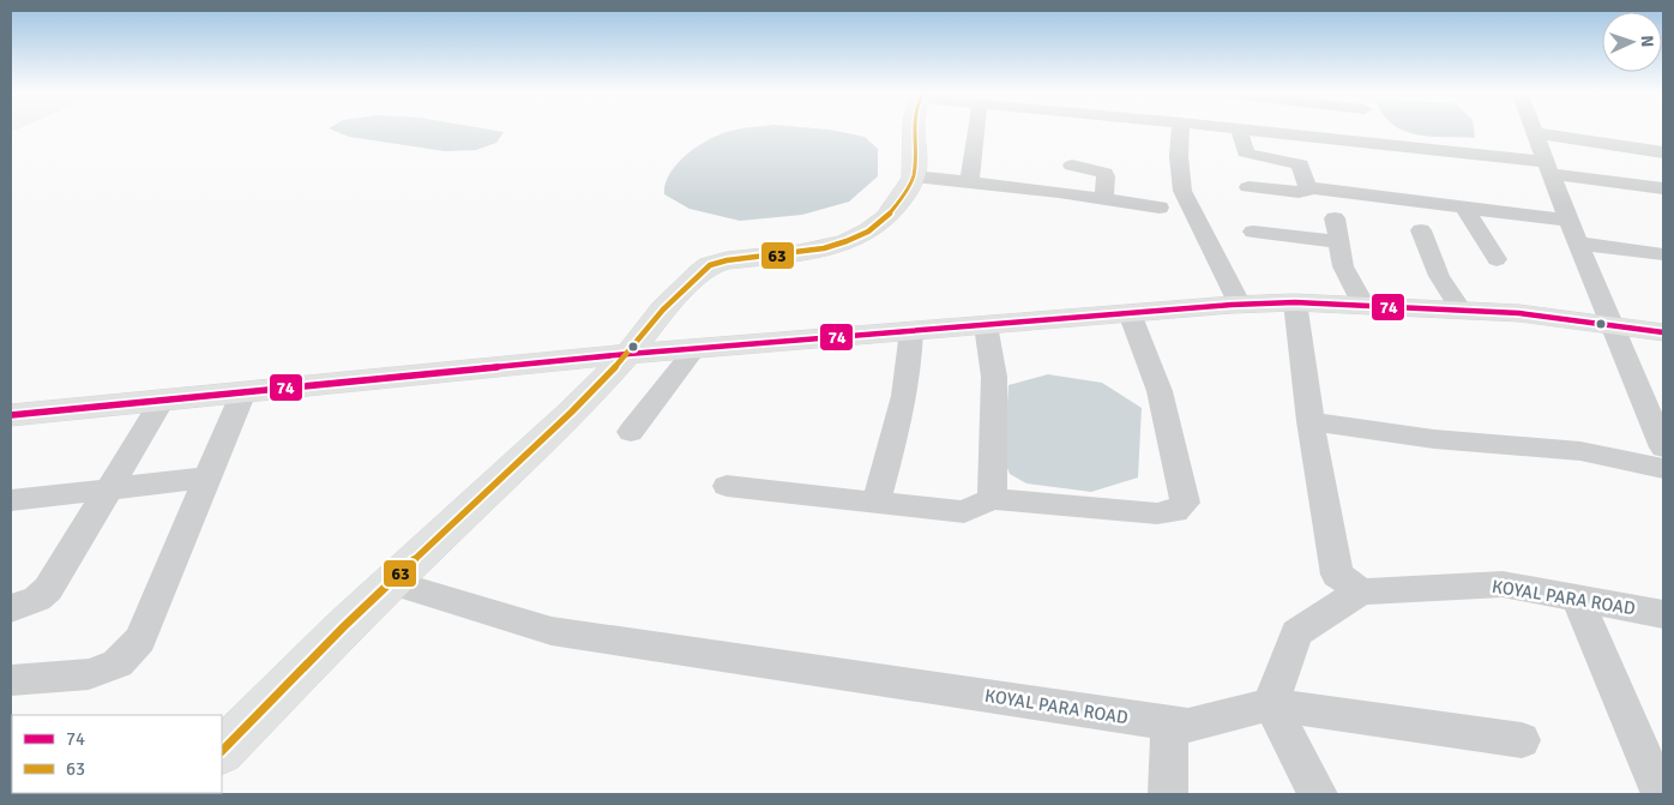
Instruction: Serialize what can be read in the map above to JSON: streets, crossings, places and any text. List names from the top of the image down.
{
  "streets": {
    "street": ["KOYAL PARA ROAD"]
  },
  "lines": ["transit line 63", "transit line 74"],
  "legend": ["74", "63"],
  "north": "right"
}
